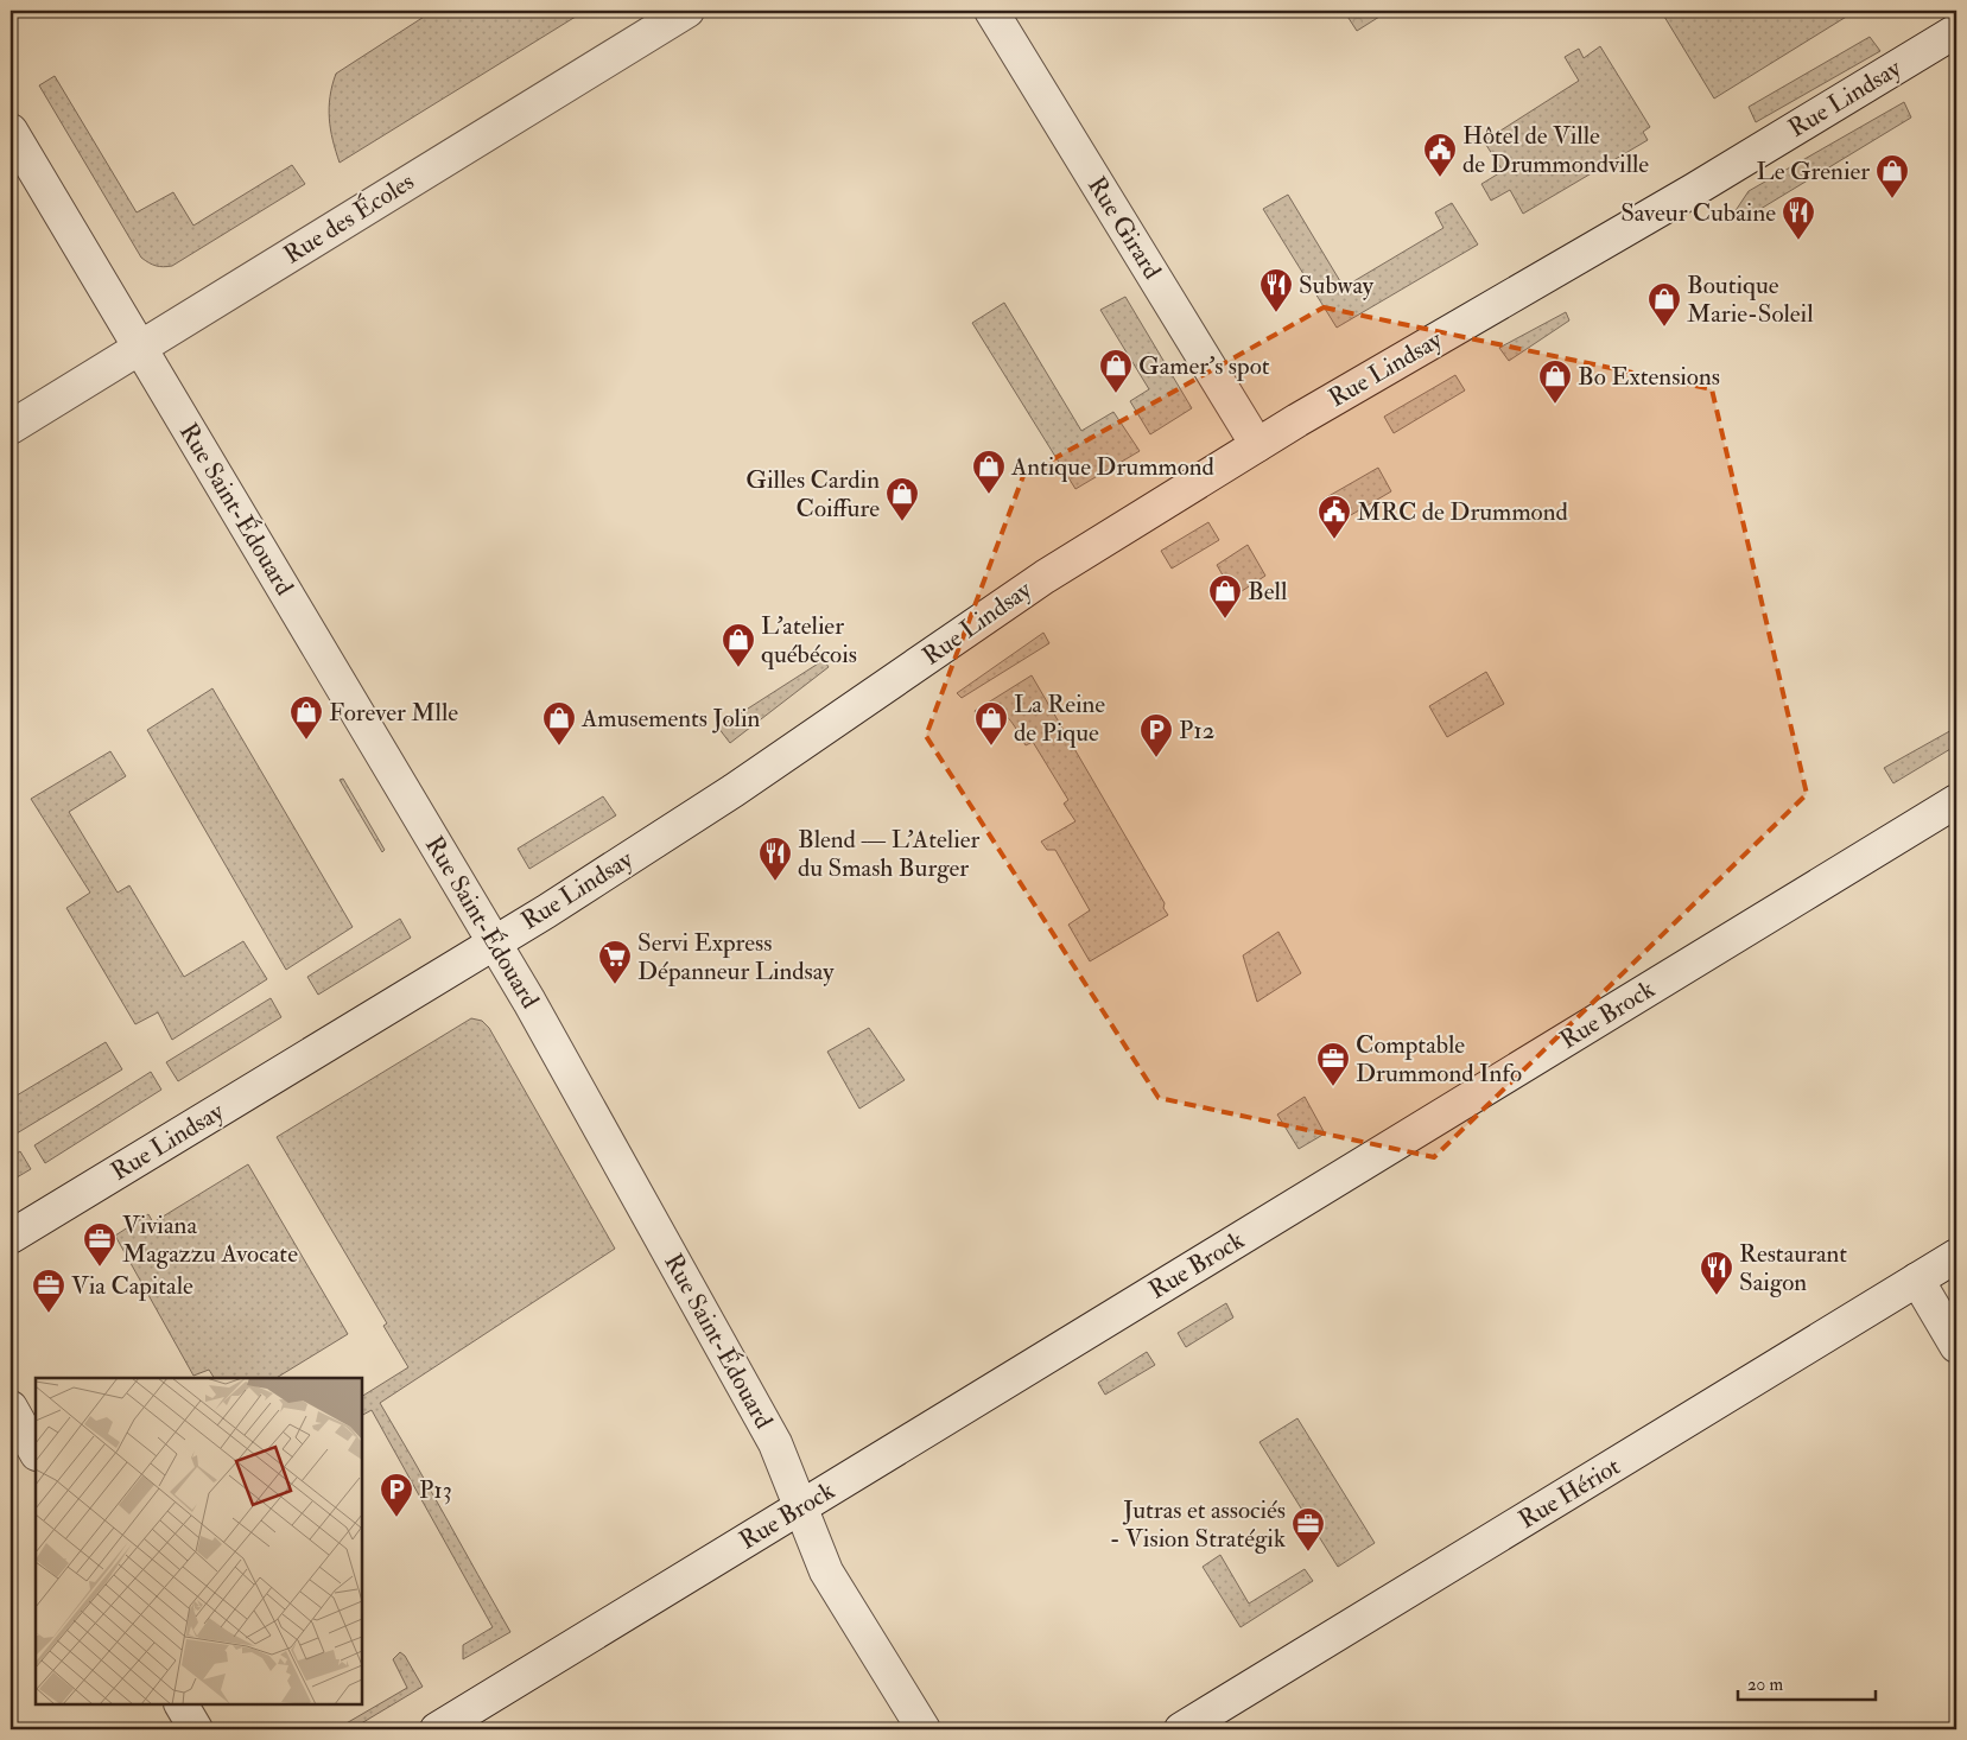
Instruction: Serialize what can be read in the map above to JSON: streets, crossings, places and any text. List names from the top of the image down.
{
  "streets": {
    "street": [
      "Rue Lindsay",
      "Rue des Écoles",
      "Rue Girard",
      "Rue Saint-Édouard",
      "Rue Brock",
      "Rue Hériot"
    ]
  },
  "crossings": [
    ["Rue Lindsay", "Rue Girard"],
    ["Rue Lindsay", "Rue Saint-Édouard"],
    ["Rue des Écoles", "Rue Saint-Édouard"],
    ["Rue Saint-Édouard", "Rue Brock"]
  ],
  "places": {
    "public building": ["Hôtel de Ville de Drummondville", "MRC de Drummond"],
    "shop": [
      "Le Grenier",
      "Boutique Marie-Soleil",
      "Gamer's spot",
      "Bo Extensions",
      "Antique Drummond",
      "Gilles Cardin Coiffure",
      "Bell",
      "L'atelier québécois",
      "Forever Mlle",
      "Amusements Jolin",
      "La Reine de Pique"
    ],
    "restaurant": [
      "Saveur Cubaine",
      "Subway",
      "Blend — L’Atelier du Smash Burger",
      "Restaurant Saigon"
    ],
    "parking": ["P12", "P13"],
    "supermarket": ["Servi Express Dépanneur Lindsay"],
    "office": [
      "Comptable Drummond Info",
      "Viviana Magazzu Avocate",
      "Via Capitale",
      "Jutras et associés - Vision Stratégik"
    ]
  },
  "scale_bar": "20 m"
}
